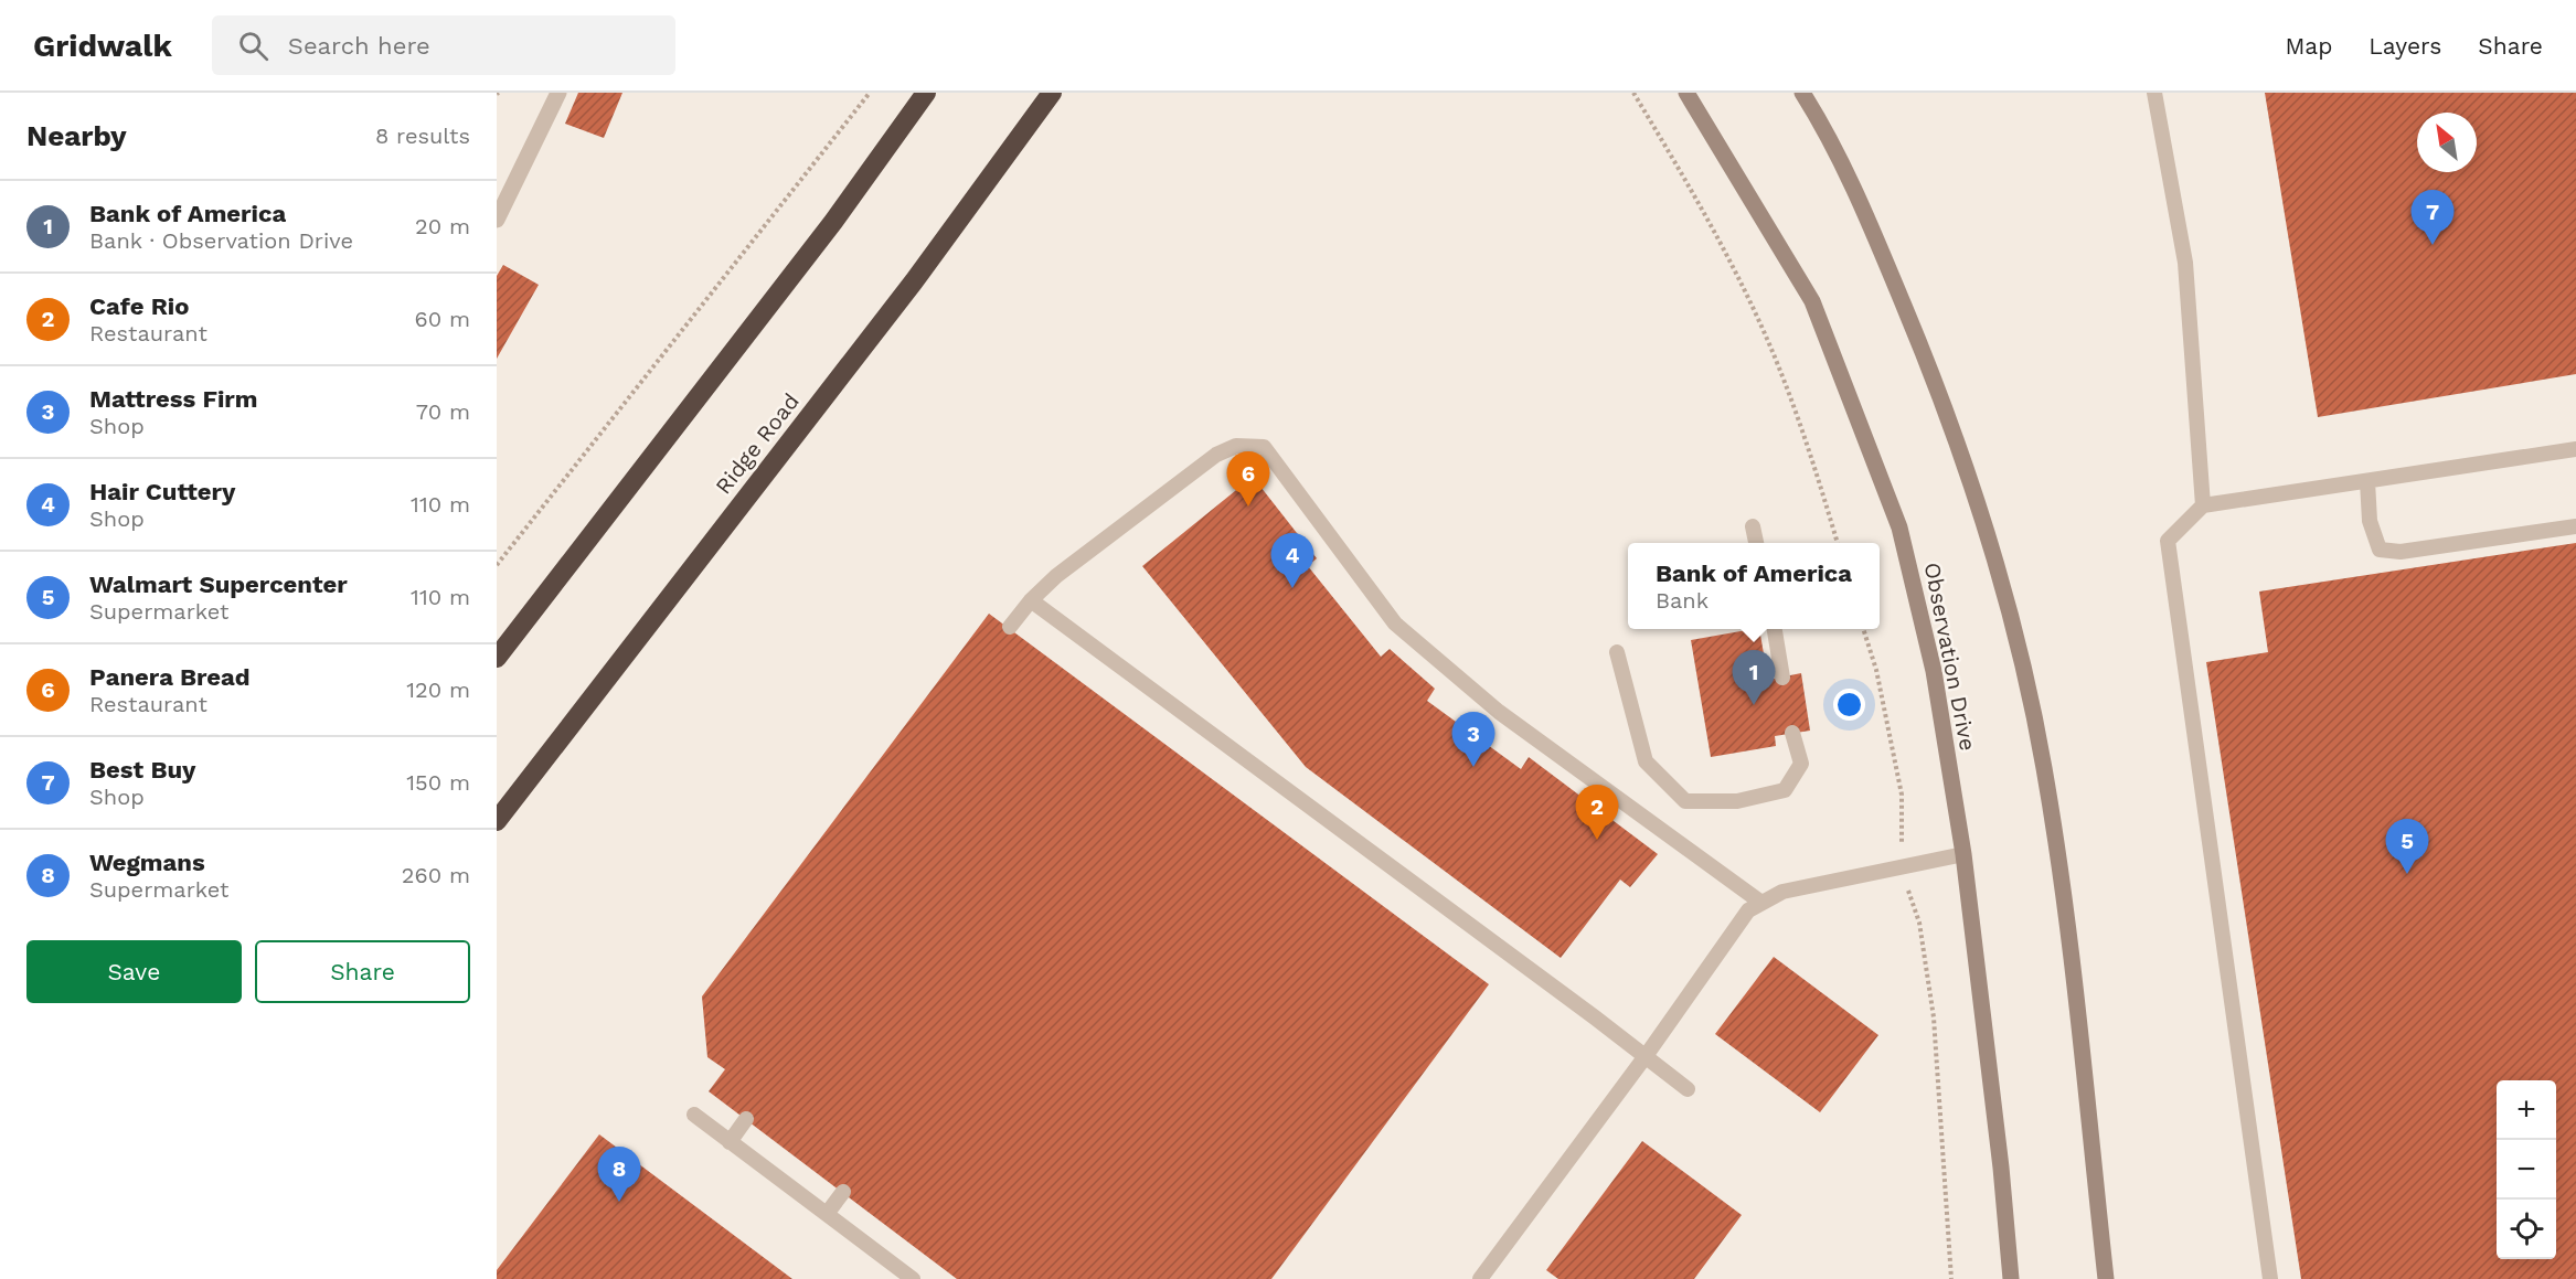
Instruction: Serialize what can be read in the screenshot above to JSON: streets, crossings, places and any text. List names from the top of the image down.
{
  "streets": {
    "highway": ["Ridge Road"],
    "street": ["Observation Drive"]
  },
  "north": "top left",
  "page": {
    "header": "Gridwalk",
    "search": "Search here",
    "nav": ["Map", "Layers", "Share"],
    "heading": ["Nearby", "8 results"],
    "list": [
      {
        "mark": "1",
        "name": "Bank of America",
        "note": "Bank · Observation Drive",
        "value": "20 m"
      },
      {
        "mark": "2",
        "name": "Cafe Rio",
        "note": "Restaurant",
        "value": "60 m"
      },
      {
        "mark": "3",
        "name": "Mattress Firm",
        "note": "Shop",
        "value": "70 m"
      },
      {
        "mark": "4",
        "name": "Hair Cuttery",
        "note": "Shop",
        "value": "110 m"
      },
      {
        "mark": "5",
        "name": "Walmart Supercenter",
        "note": "Supermarket",
        "value": "110 m"
      },
      {
        "mark": "6",
        "name": "Panera Bread",
        "note": "Restaurant",
        "value": "120 m"
      },
      {
        "mark": "7",
        "name": "Best Buy",
        "note": "Shop",
        "value": "150 m"
      },
      {
        "mark": "8",
        "name": "Wegmans",
        "note": "Supermarket",
        "value": "260 m"
      }
    ],
    "pins": [
      "7",
      "6",
      "4",
      "1",
      "3",
      "2",
      "5",
      "8"
    ],
    "popup": ["Bank of America", "Bank"],
    "buttons": ["Save", "Share"],
    "map_buttons": ["+", "−"]
  }
}
